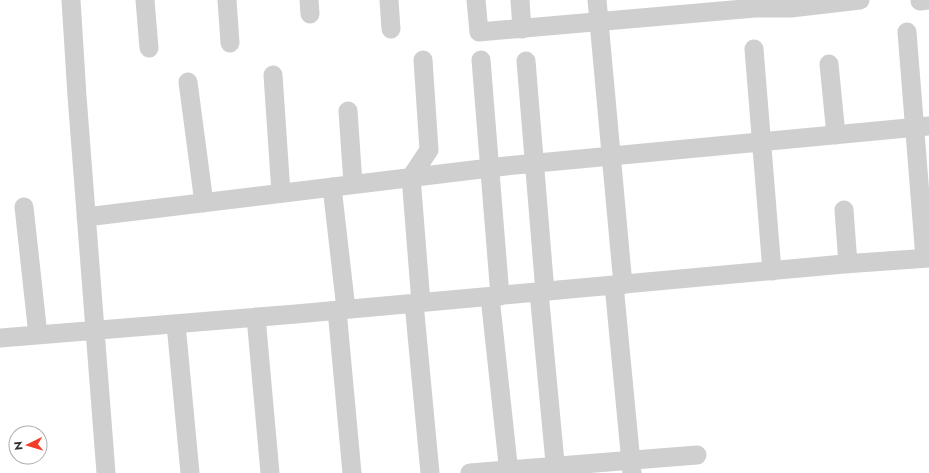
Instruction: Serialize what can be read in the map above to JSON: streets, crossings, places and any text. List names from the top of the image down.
{
  "north": "left"
}
